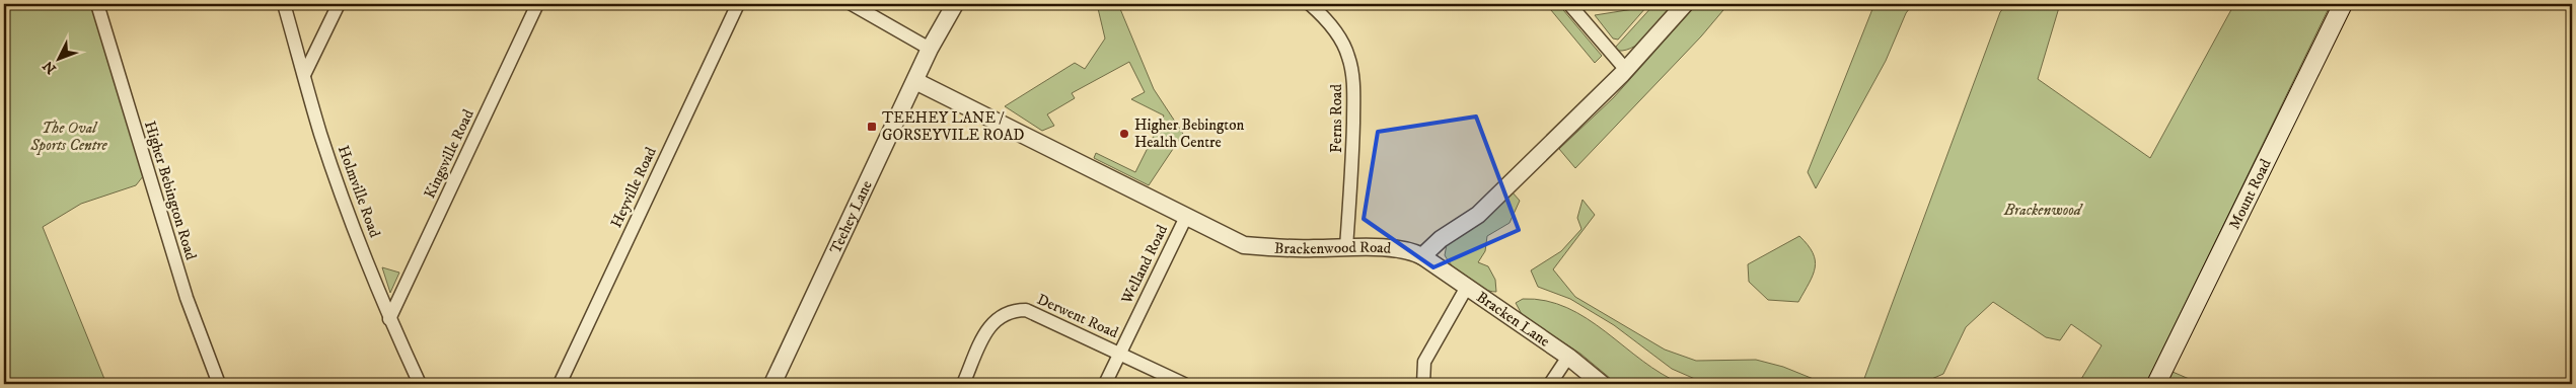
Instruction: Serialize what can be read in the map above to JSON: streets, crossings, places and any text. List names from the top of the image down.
{
  "streets": {
    "main road": ["Mount Road"],
    "street": [
      "Ferns Road",
      "Kingsville Road",
      "Heyville Road",
      "Higher Bebington Road",
      "Holmville Road",
      "Teehey Lane",
      "Brackenwood Road",
      "Welland Road",
      "Derwent Road",
      "Bracken Lane"
    ]
  },
  "crossings": [
    ["Ferns Road", "Brackenwood Road"],
    ["Kingsville Road", "Holmville Road"],
    ["Teehey Lane", "Brackenwood Road"],
    ["Brackenwood Road", "Welland Road"],
    ["Brackenwood Road", "Bracken Lane"],
    ["Welland Road", "Derwent Road"]
  ],
  "parks": ["The Oval Sports Centre", "Brackenwood"],
  "places": {
    "transit": ["TEEHEY LANE / GORSEYVILE ROAD"],
    "other": ["Higher Bebington Health Centre"]
  },
  "north": "bottom left"
}
